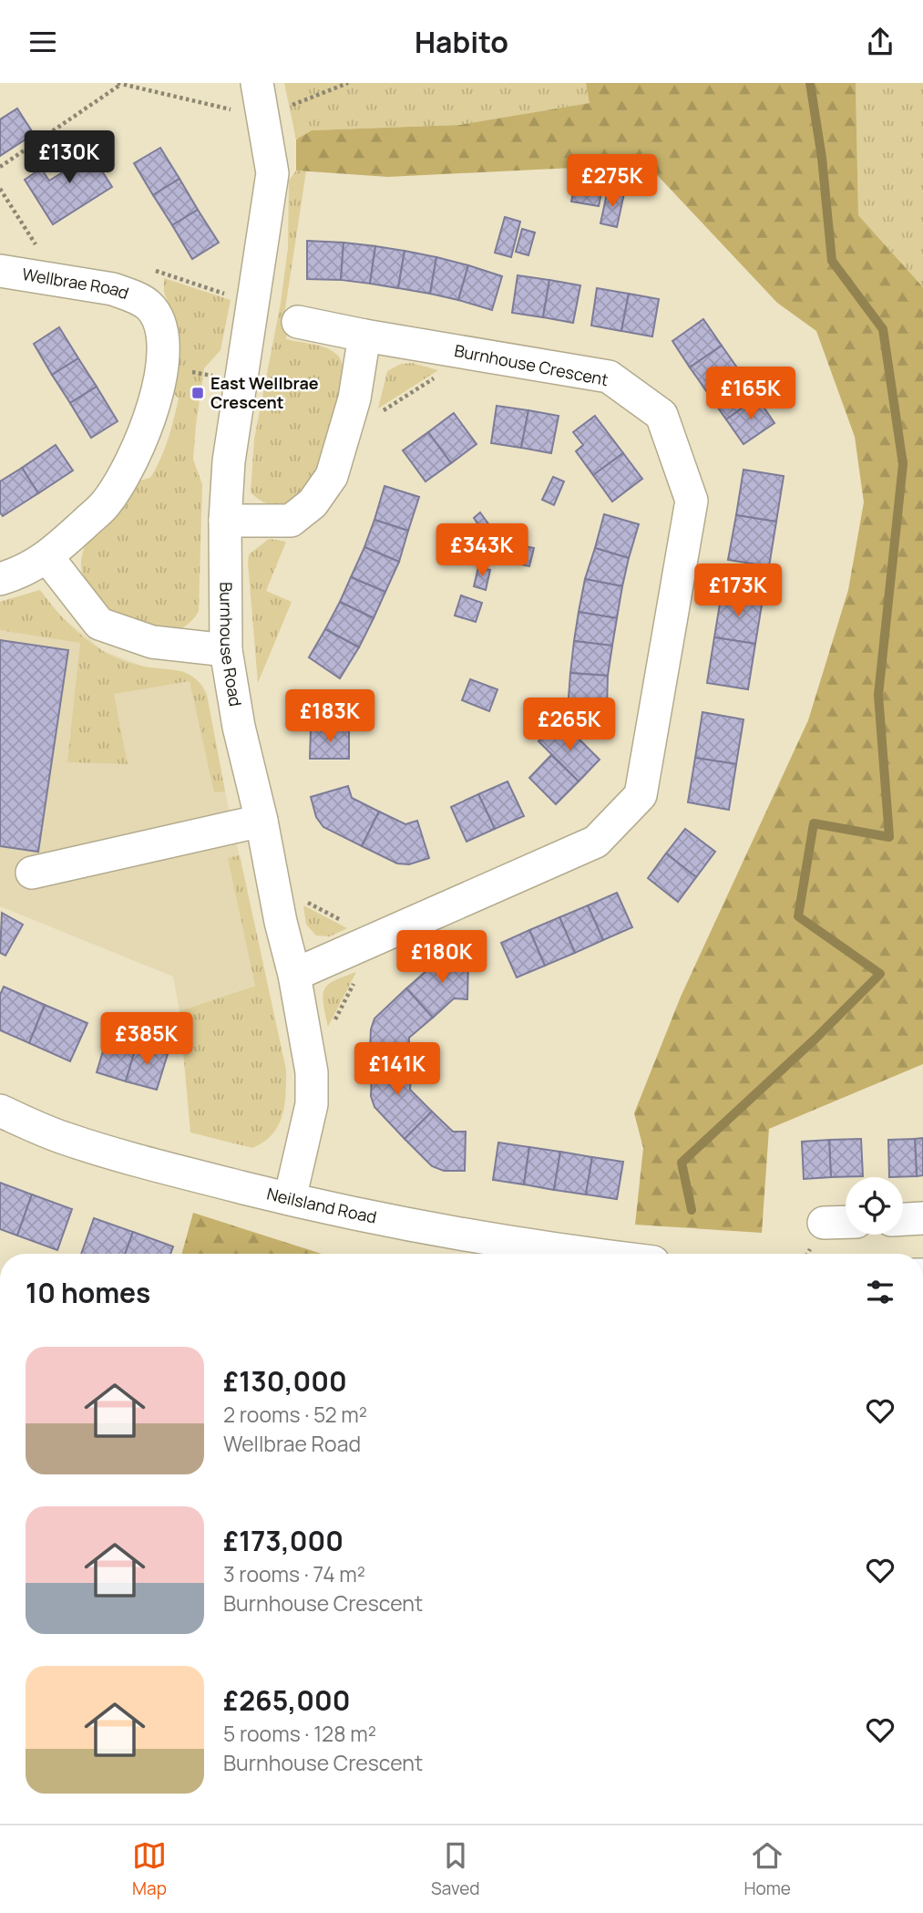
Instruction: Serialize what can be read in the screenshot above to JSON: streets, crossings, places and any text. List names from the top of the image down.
{
  "streets": {
    "street": [
      "Wellbrae Road",
      "Burnhouse Crescent",
      "Burnhouse Road",
      "Neilsland Road"
    ]
  },
  "crossings": [
    ["Burnhouse Crescent", "Burnhouse Road"],
    ["Burnhouse Road", "Neilsland Road"]
  ],
  "places": {
    "transit": ["East Wellbrae Crescent"]
  },
  "page": {
    "header": "Habito",
    "price": [
      "£130K",
      "£275K",
      "£165K",
      "£343K",
      "£173K",
      "£183K",
      "£265K",
      "£180K",
      "£385K",
      "£141K"
    ],
    "heading": "10 homes",
    "list": [
      {
        "name": "£130,000",
        "note": "2 rooms · 52 m² · Wellbrae Road"
      },
      {
        "name": "£173,000",
        "note": "3 rooms · 74 m² · Burnhouse Crescent"
      },
      {
        "name": "£265,000",
        "note": "5 rooms · 128 m² · Burnhouse Crescent"
      }
    ],
    "tabs": ["Map", "Saved", "Home"]
  }
}
